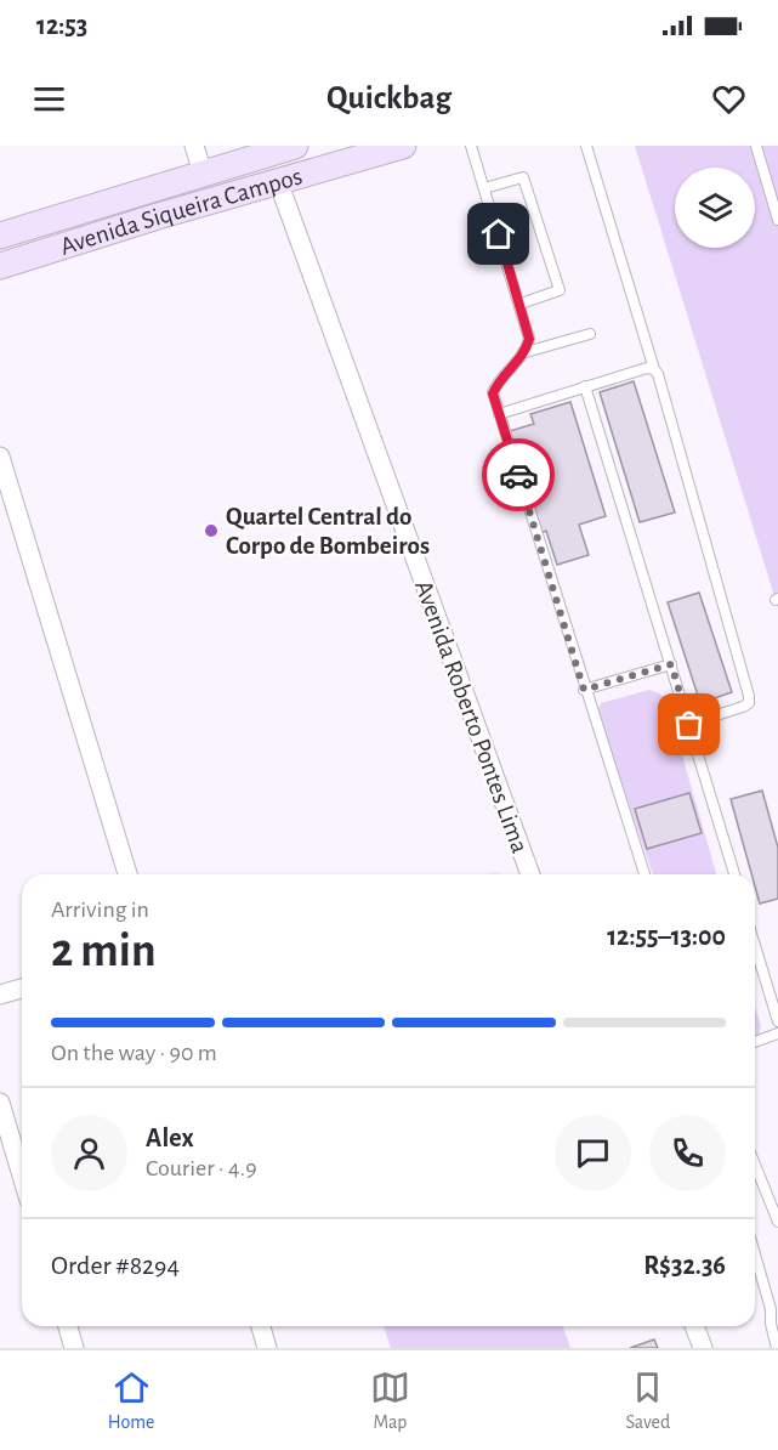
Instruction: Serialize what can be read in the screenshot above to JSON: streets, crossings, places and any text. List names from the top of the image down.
{
  "streets": {
    "main road": ["Avenida Siqueira Campos"],
    "street": ["Avenida Roberto Pontes Lima"]
  },
  "crossings": [
    ["Avenida Siqueira Campos", "Avenida Roberto Pontes Lima"]
  ],
  "places": ["Quartel Central do Corpo de Bombeiros"],
  "page": {
    "status": "12:53",
    "header": "Quickbag",
    "heading": ["2 min", "Arriving in", "12:55–13:00"],
    "panel": [
      "Alex",
      "Courier · 4.9",
      "Order #8294",
      "R$32.36"
    ],
    "bar": "On the way · 90 m",
    "tabs": ["Home", "Map", "Saved"]
  }
}
